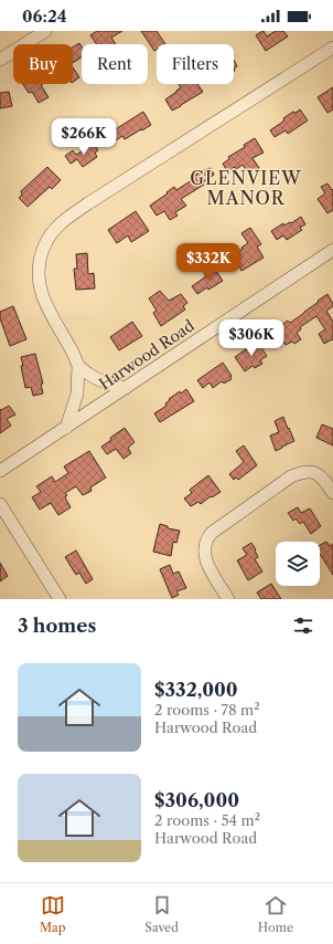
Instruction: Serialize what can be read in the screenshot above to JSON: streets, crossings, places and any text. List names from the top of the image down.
{
  "streets": {
    "street": ["Harwood Road"]
  },
  "districts": ["GLENVIEW MANOR"],
  "page": {
    "status": "06:24",
    "chip": ["Buy", "Rent", "Filters"],
    "price": ["$266K", "$332K", "$306K"],
    "heading": "3 homes",
    "list": [
      {
        "name": "$332,000",
        "note": "2 rooms · 78 m² · Harwood Road"
      },
      {
        "name": "$306,000",
        "note": "2 rooms · 54 m² · Harwood Road"
      }
    ],
    "tabs": ["Map", "Saved", "Home"]
  }
}
